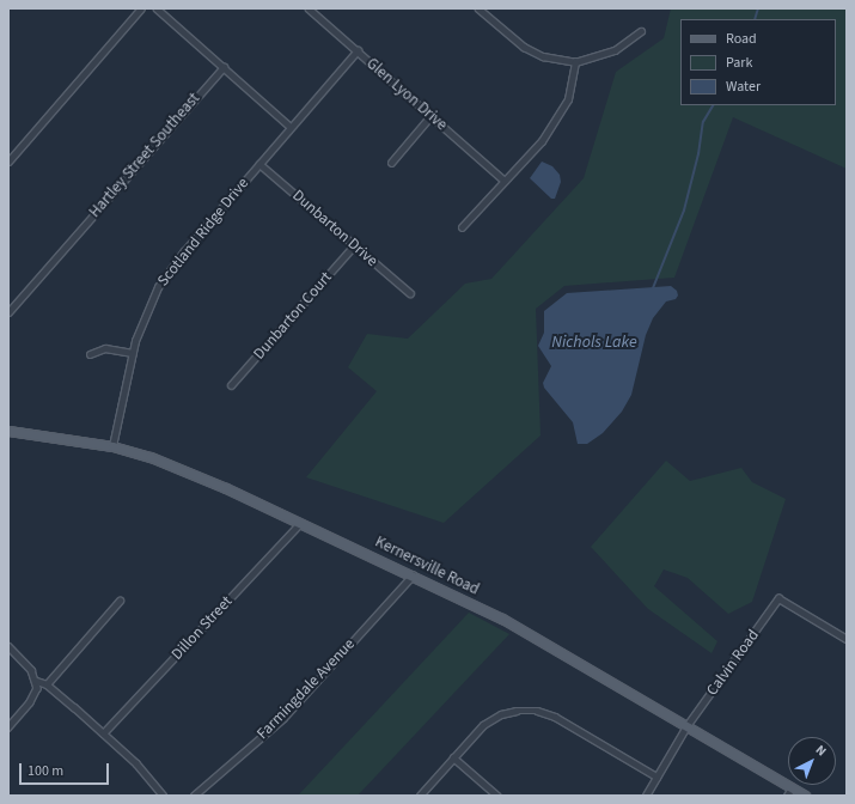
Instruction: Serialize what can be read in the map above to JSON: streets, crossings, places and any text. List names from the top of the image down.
{
  "streets": {
    "main road": ["Kernersville Road"],
    "street": [
      "Glen Lyon Drive",
      "Hartley Street Southeast",
      "Dunbarton Drive",
      "Scotland Ridge Drive",
      "Dunbarton Court",
      "Dillon Street",
      "Calvin Road",
      "Farmingdale Avenue"
    ]
  },
  "crossings": [
    ["Glen Lyon Drive", "Scotland Ridge Drive"],
    ["Dunbarton Drive", "Scotland Ridge Drive"],
    ["Dunbarton Drive", "Dunbarton Court"],
    ["Scotland Ridge Drive", "Kernersville Road"],
    ["Kernersville Road", "Dillon Street"],
    ["Kernersville Road", "Calvin Road"],
    ["Kernersville Road", "Farmingdale Avenue"]
  ],
  "water": ["Nichols Lake"],
  "legend": ["Road", "Park", "Water"],
  "scale_bar": "100 m",
  "north": "top right"
}
